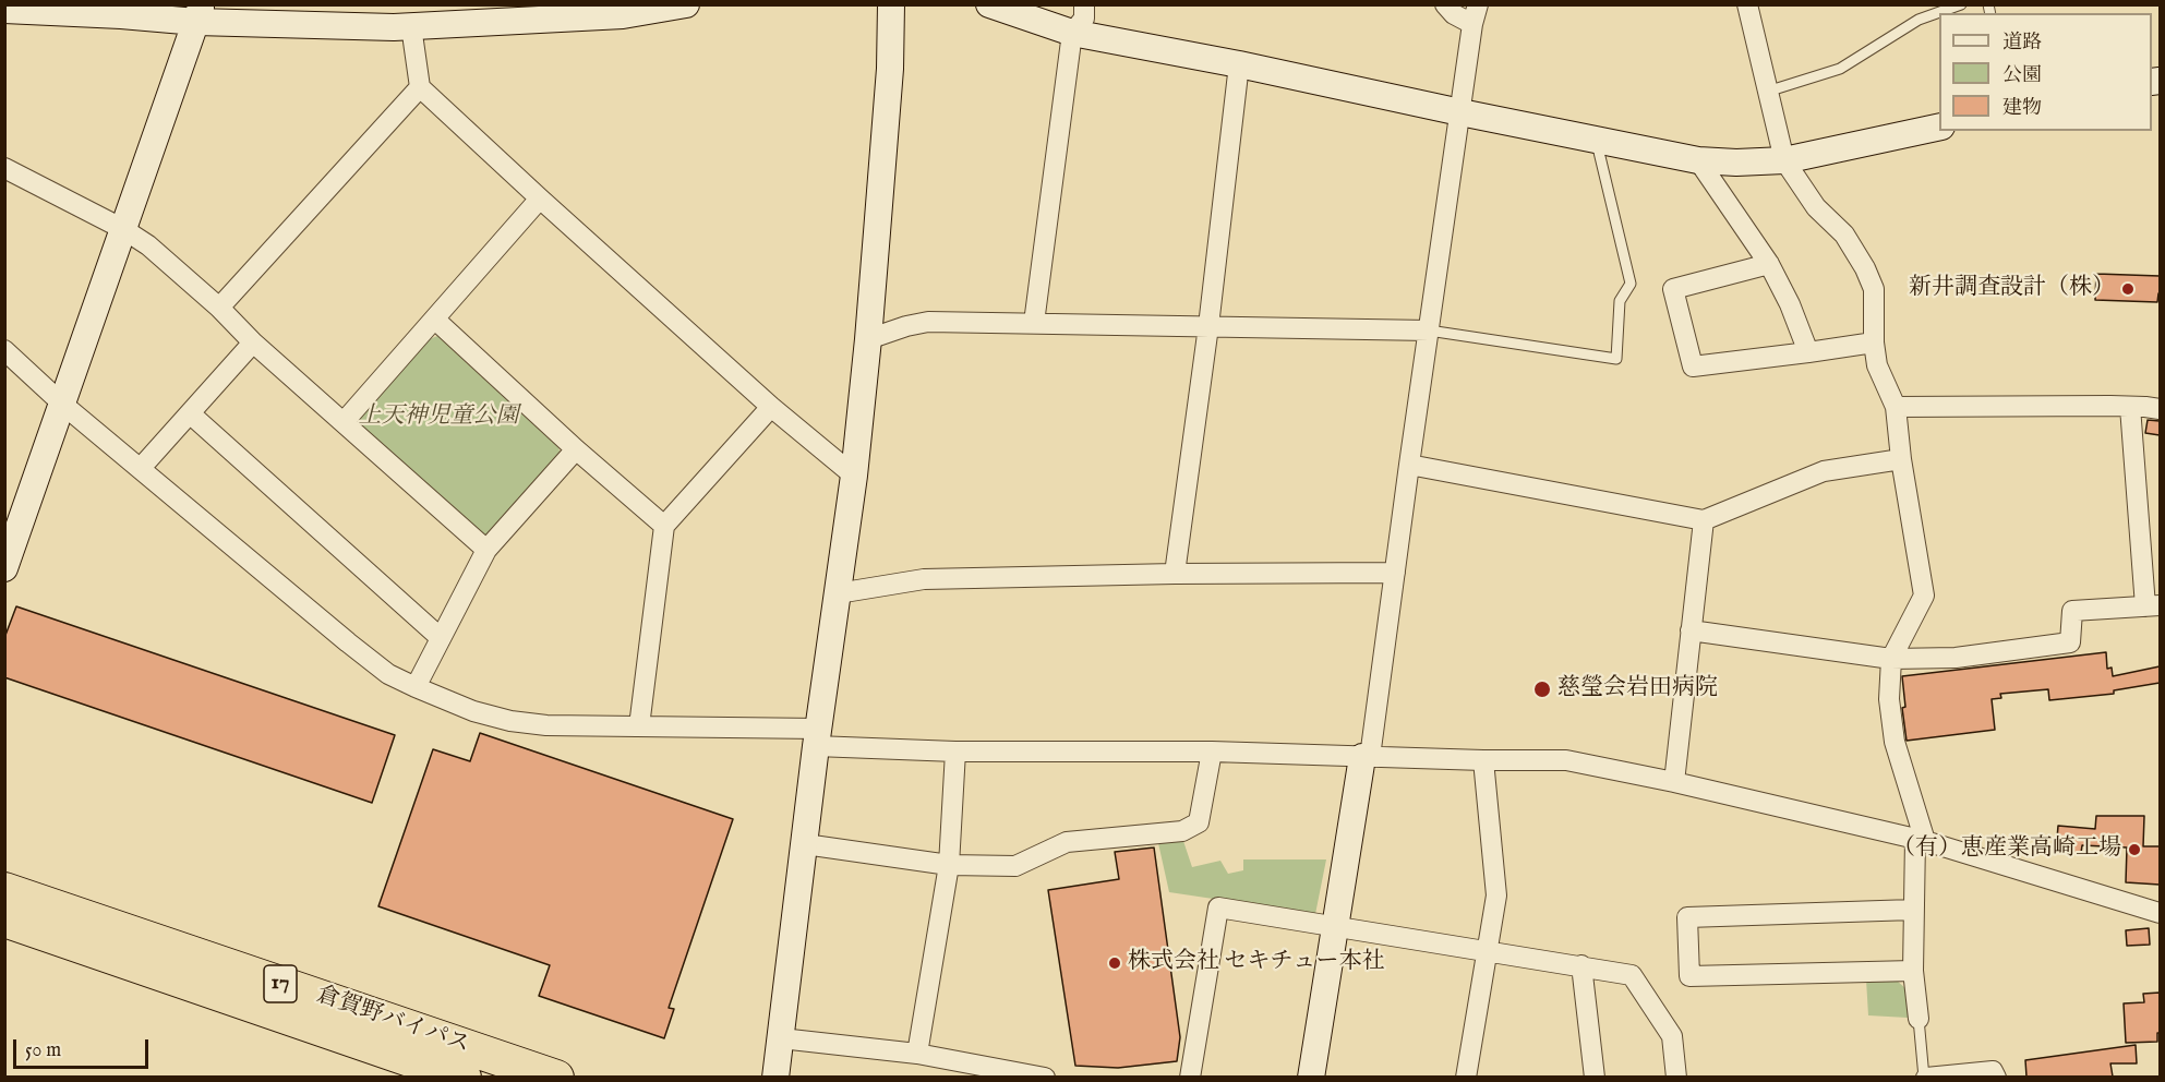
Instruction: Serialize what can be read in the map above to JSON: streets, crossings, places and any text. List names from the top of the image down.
{
  "streets": {
    "highway": ["17", "倉賀野バイパス"]
  },
  "parks": ["上天神児童公園"],
  "places": [
    "新井調査設計（株）",
    "慈瑩会岩田病院",
    "（有）恵産業高崎工場",
    "株式会社 セキチュー本社"
  ],
  "legend": ["道路", "公園", "建物"],
  "scale_bar": "50 m"
}
